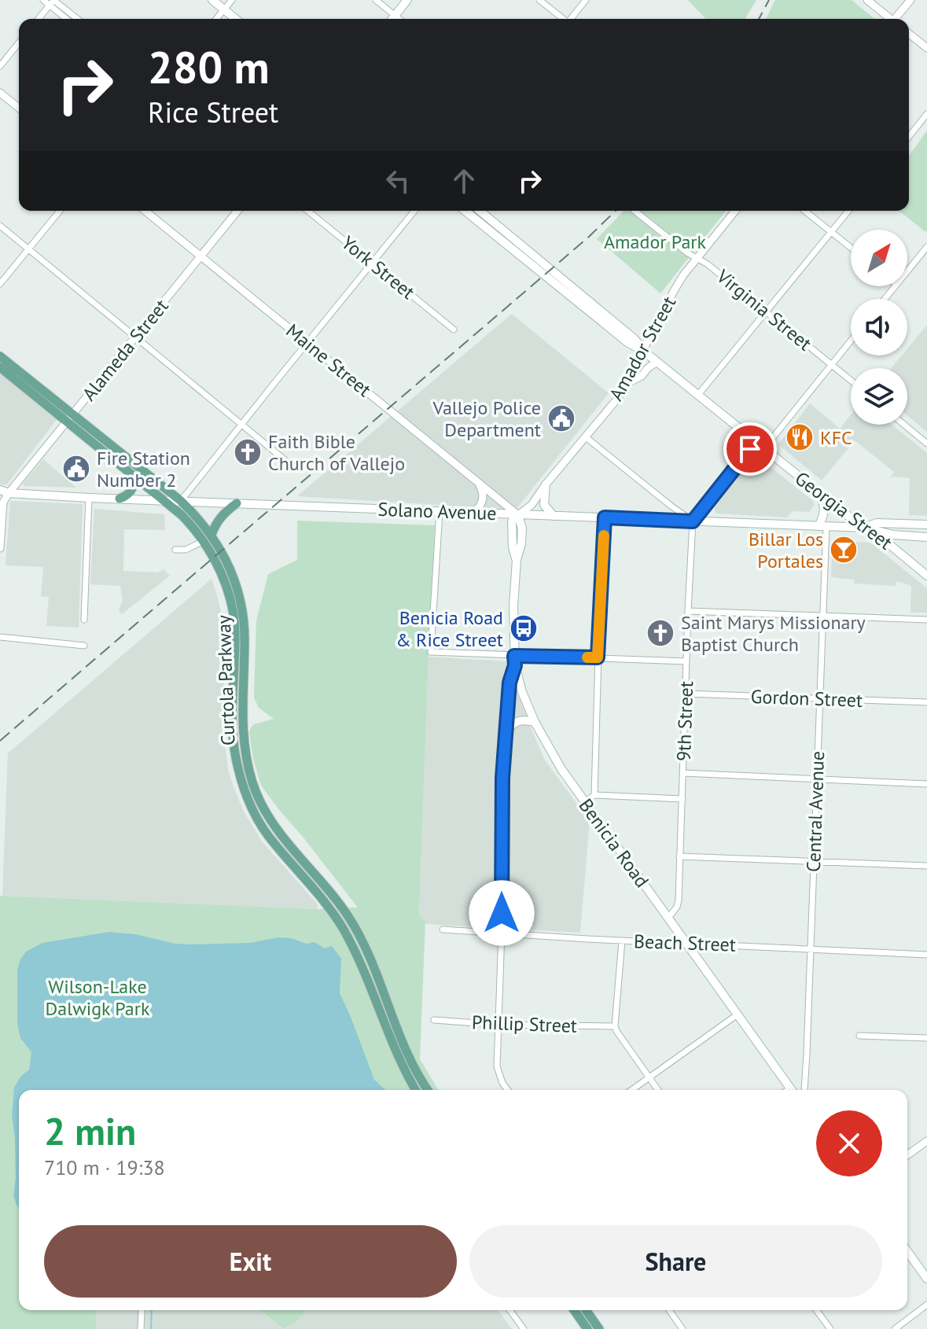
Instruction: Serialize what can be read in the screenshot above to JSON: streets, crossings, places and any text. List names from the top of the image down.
{
  "streets": {
    "main road": [
      "Georgia Street",
      "Solano Avenue",
      "Curtola Parkway",
      "Benicia Road"
    ],
    "street": [
      "York Street",
      "Virginia Street",
      "Amador Street",
      "Alameda Street",
      "Maine Street",
      "Gordon Street",
      "9th Street",
      "Central Avenue",
      "Beach Street",
      "Phillip Street"
    ]
  },
  "crossings": [
    ["Virginia Street", "Amador Street"],
    ["Amador Street", "Maine Street"],
    ["Amador Street", "Georgia Street"],
    ["Amador Street", "Solano Avenue"],
    ["Amador Street", "Benicia Road"],
    ["Alameda Street", "Maine Street"],
    ["Alameda Street", "Solano Avenue"],
    ["Alameda Street", "Curtola Parkway"],
    ["Maine Street", "Solano Avenue"],
    ["Maine Street", "Benicia Road"],
    ["Georgia Street", "Solano Avenue"],
    ["Solano Avenue", "Curtola Parkway"],
    ["Solano Avenue", "9th Street"],
    ["Solano Avenue", "Central Avenue"],
    ["Solano Avenue", "Benicia Road"],
    ["Gordon Street", "9th Street"],
    ["Gordon Street", "Central Avenue"],
    ["9th Street", "Benicia Road"],
    ["Central Avenue", "Beach Street"],
    ["Benicia Road", "Beach Street"]
  ],
  "parks": ["Amador Park", "Wilson-Lake Dalwigk Park"],
  "places": {
    "public building": ["Vallejo Police Department", "Fire Station Number 2"],
    "restaurant": ["KFC"],
    "church": ["Faith Bible Church of Vallejo", "Saint Marys Missionary Baptist Church"],
    "bar": ["Billar Los Portales"],
    "bus stop": ["Benicia Road & Rice Street"]
  },
  "north": "top right",
  "page": {
    "turn": ["280 m", "Rice Street"],
    "heading": ["2 min", "710 m · 19:38"],
    "buttons": ["Exit", "Share"]
  }
}
